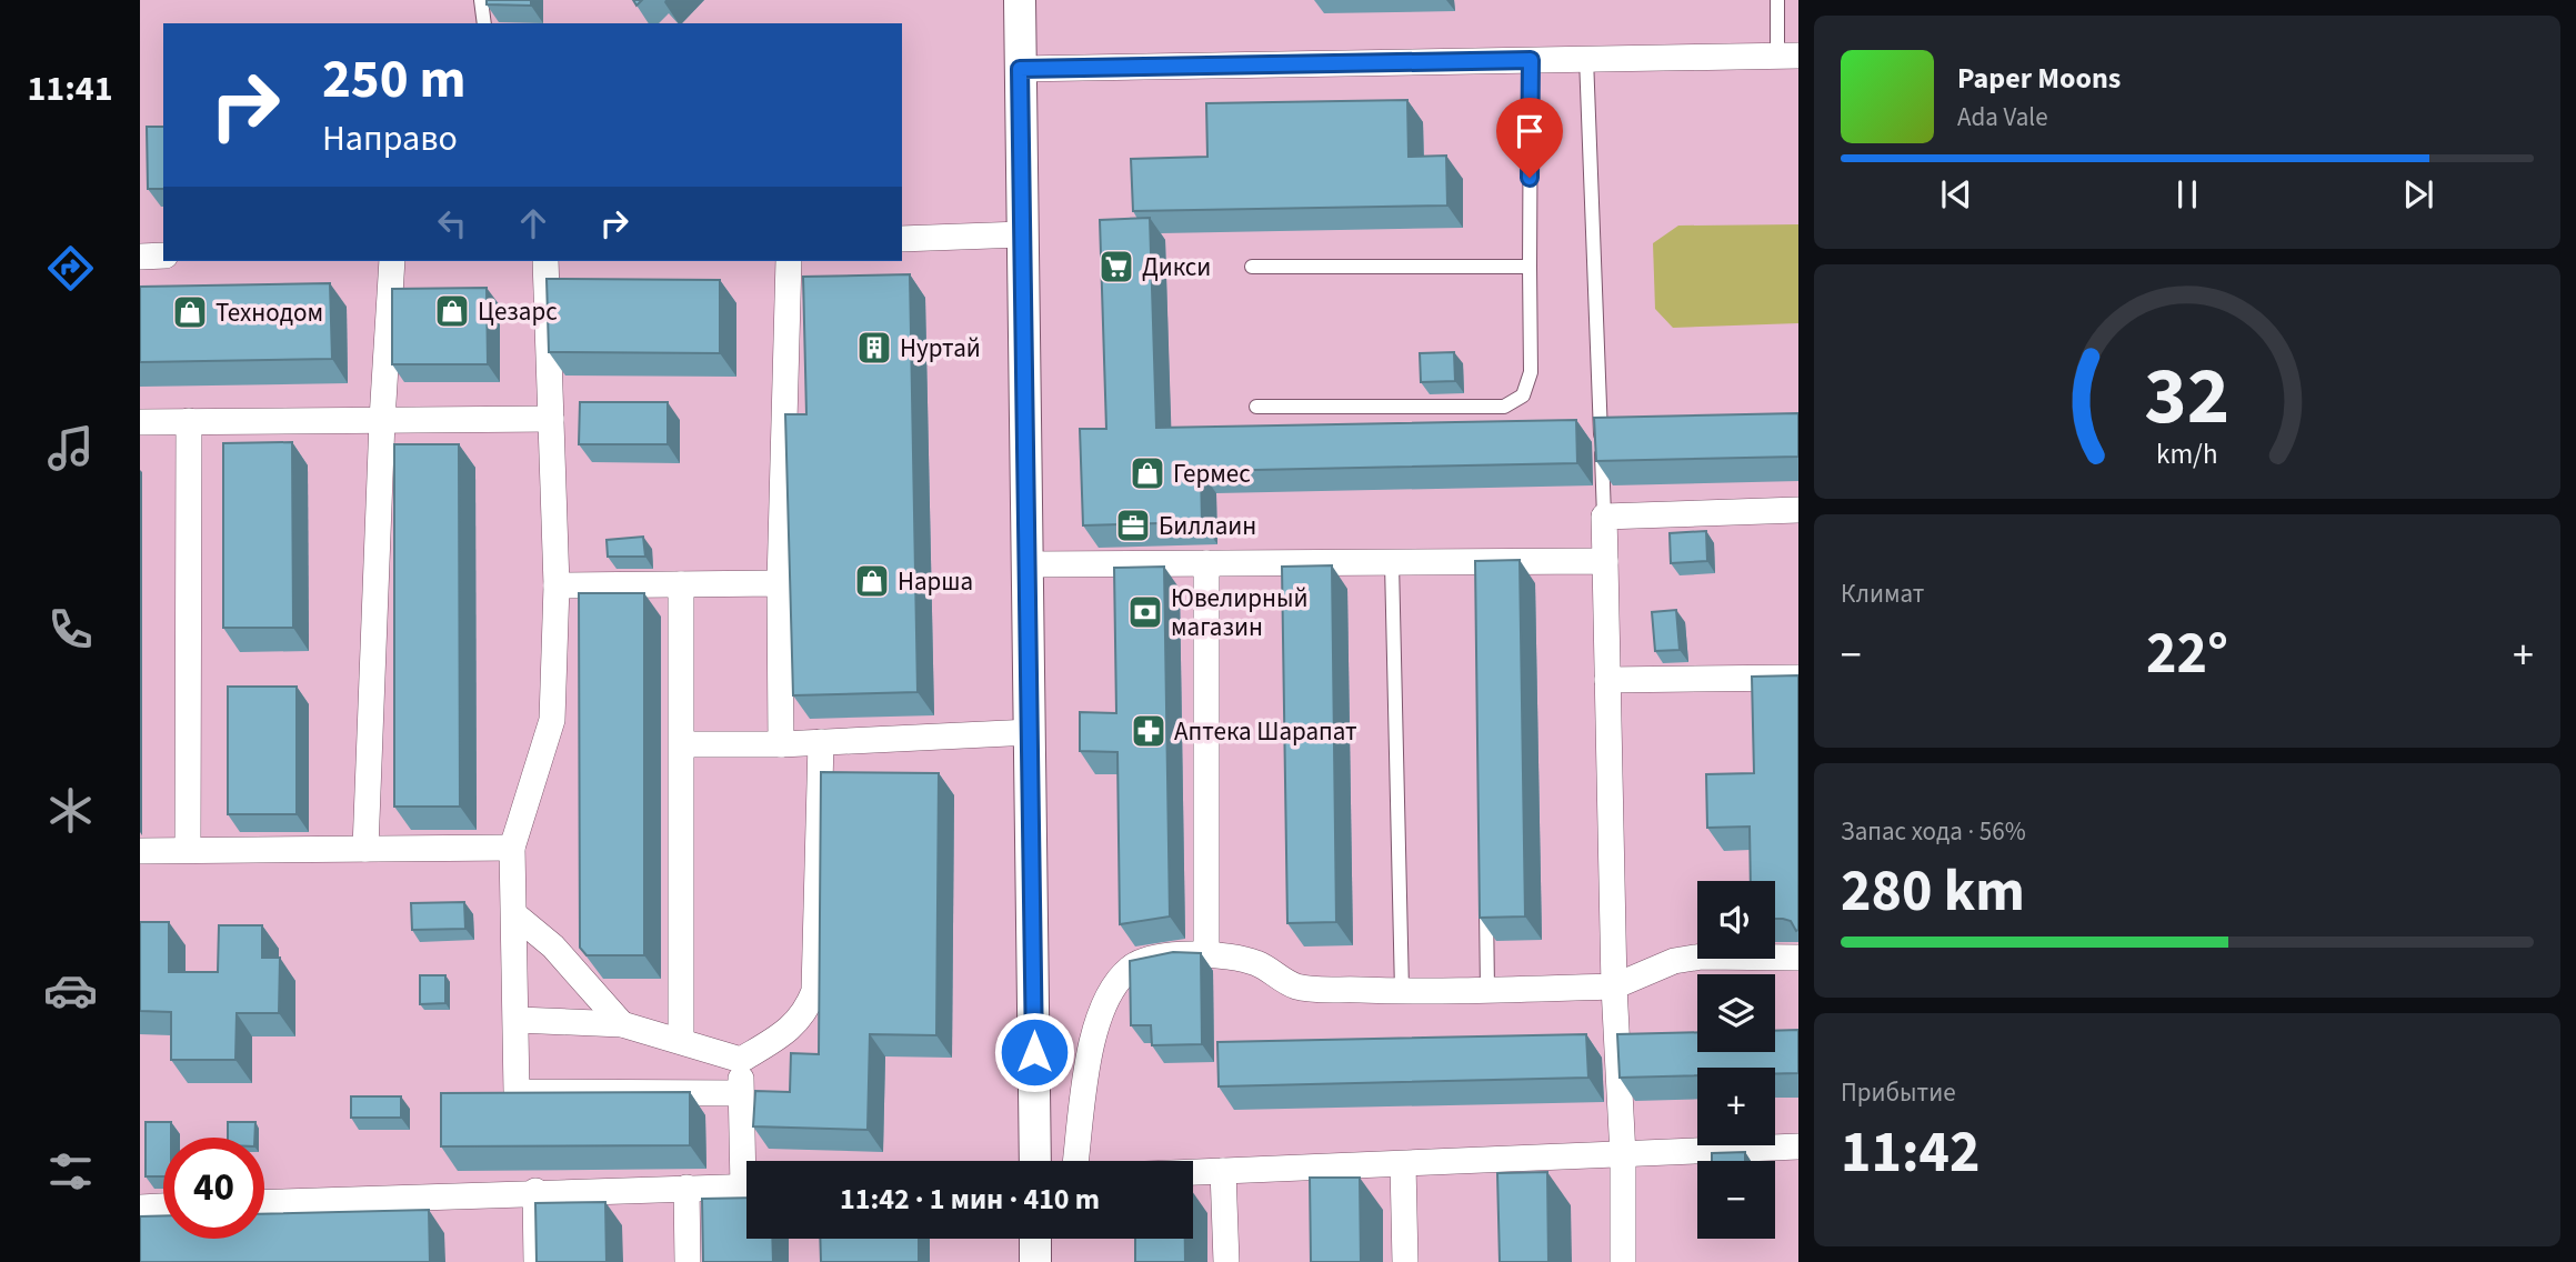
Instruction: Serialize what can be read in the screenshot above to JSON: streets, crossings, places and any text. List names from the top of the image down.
{
  "places": {
    "supermarket": ["Дикси"],
    "shop": [
      "Цезарс",
      "Технодом",
      "Гермес",
      "Нарша"
    ],
    "building": ["Нуртай"],
    "office": ["Биллаин"],
    "bank": ["Ювелирный магазин"],
    "pharmacy": ["Аптека Шарапат"]
  },
  "page": {
    "tabs": "11:41",
    "turn": ["250 m", "Направо"],
    "song": ["Paper Moons", "Ada Vale"],
    "tile": [
      "Климат",
      ["Запас хода · 56%", "280 km"],
      ["Прибытие", "11:42"]
    ],
    "heat": ["−", "22°", "+"],
    "map_buttons": ["+", "−"],
    "limit": "40",
    "trip": "11:42 · 1 мин · 410 m",
    "gauge": ["32", "km/h"]
  }
}
